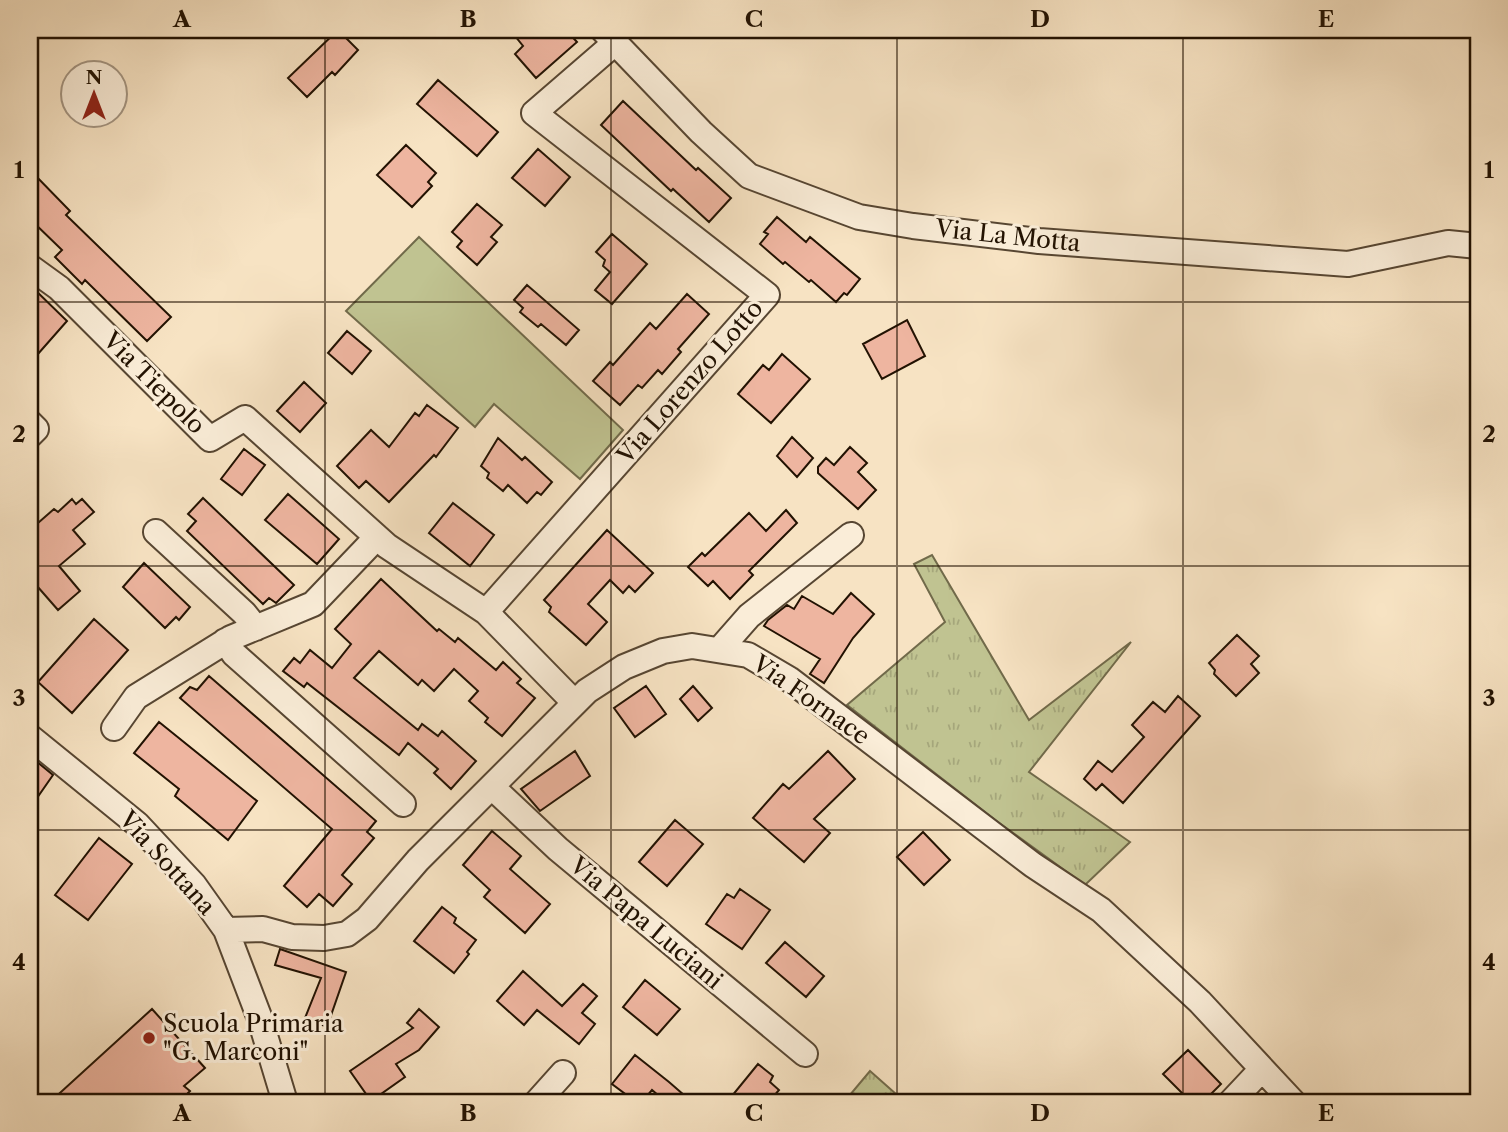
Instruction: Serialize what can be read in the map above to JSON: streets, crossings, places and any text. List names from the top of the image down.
{
  "streets": {
    "street": [
      "Via La Motta",
      "Via Lorenzo Lotto",
      "Via Tiepolo",
      "Via Fornace",
      "Via Sottana",
      "Via Papa Luciani"
    ]
  },
  "crossings": [
    ["Via La Motta", "Via Lorenzo Lotto"],
    ["Via Lorenzo Lotto", "Via Tiepolo"],
    ["Via Tiepolo", "Via Fornace"],
    ["Via Fornace", "Via Sottana"],
    ["Via Fornace", "Via Papa Luciani"]
  ],
  "places": ["Scuola Primaria \"G. Marconi\""],
  "north": "top",
  "grid": {
    "columns": [
      "A",
      "B",
      "C",
      "D",
      "E"
    ],
    "rows": [
      "1",
      "2",
      "3",
      "4"
    ]
  }
}
